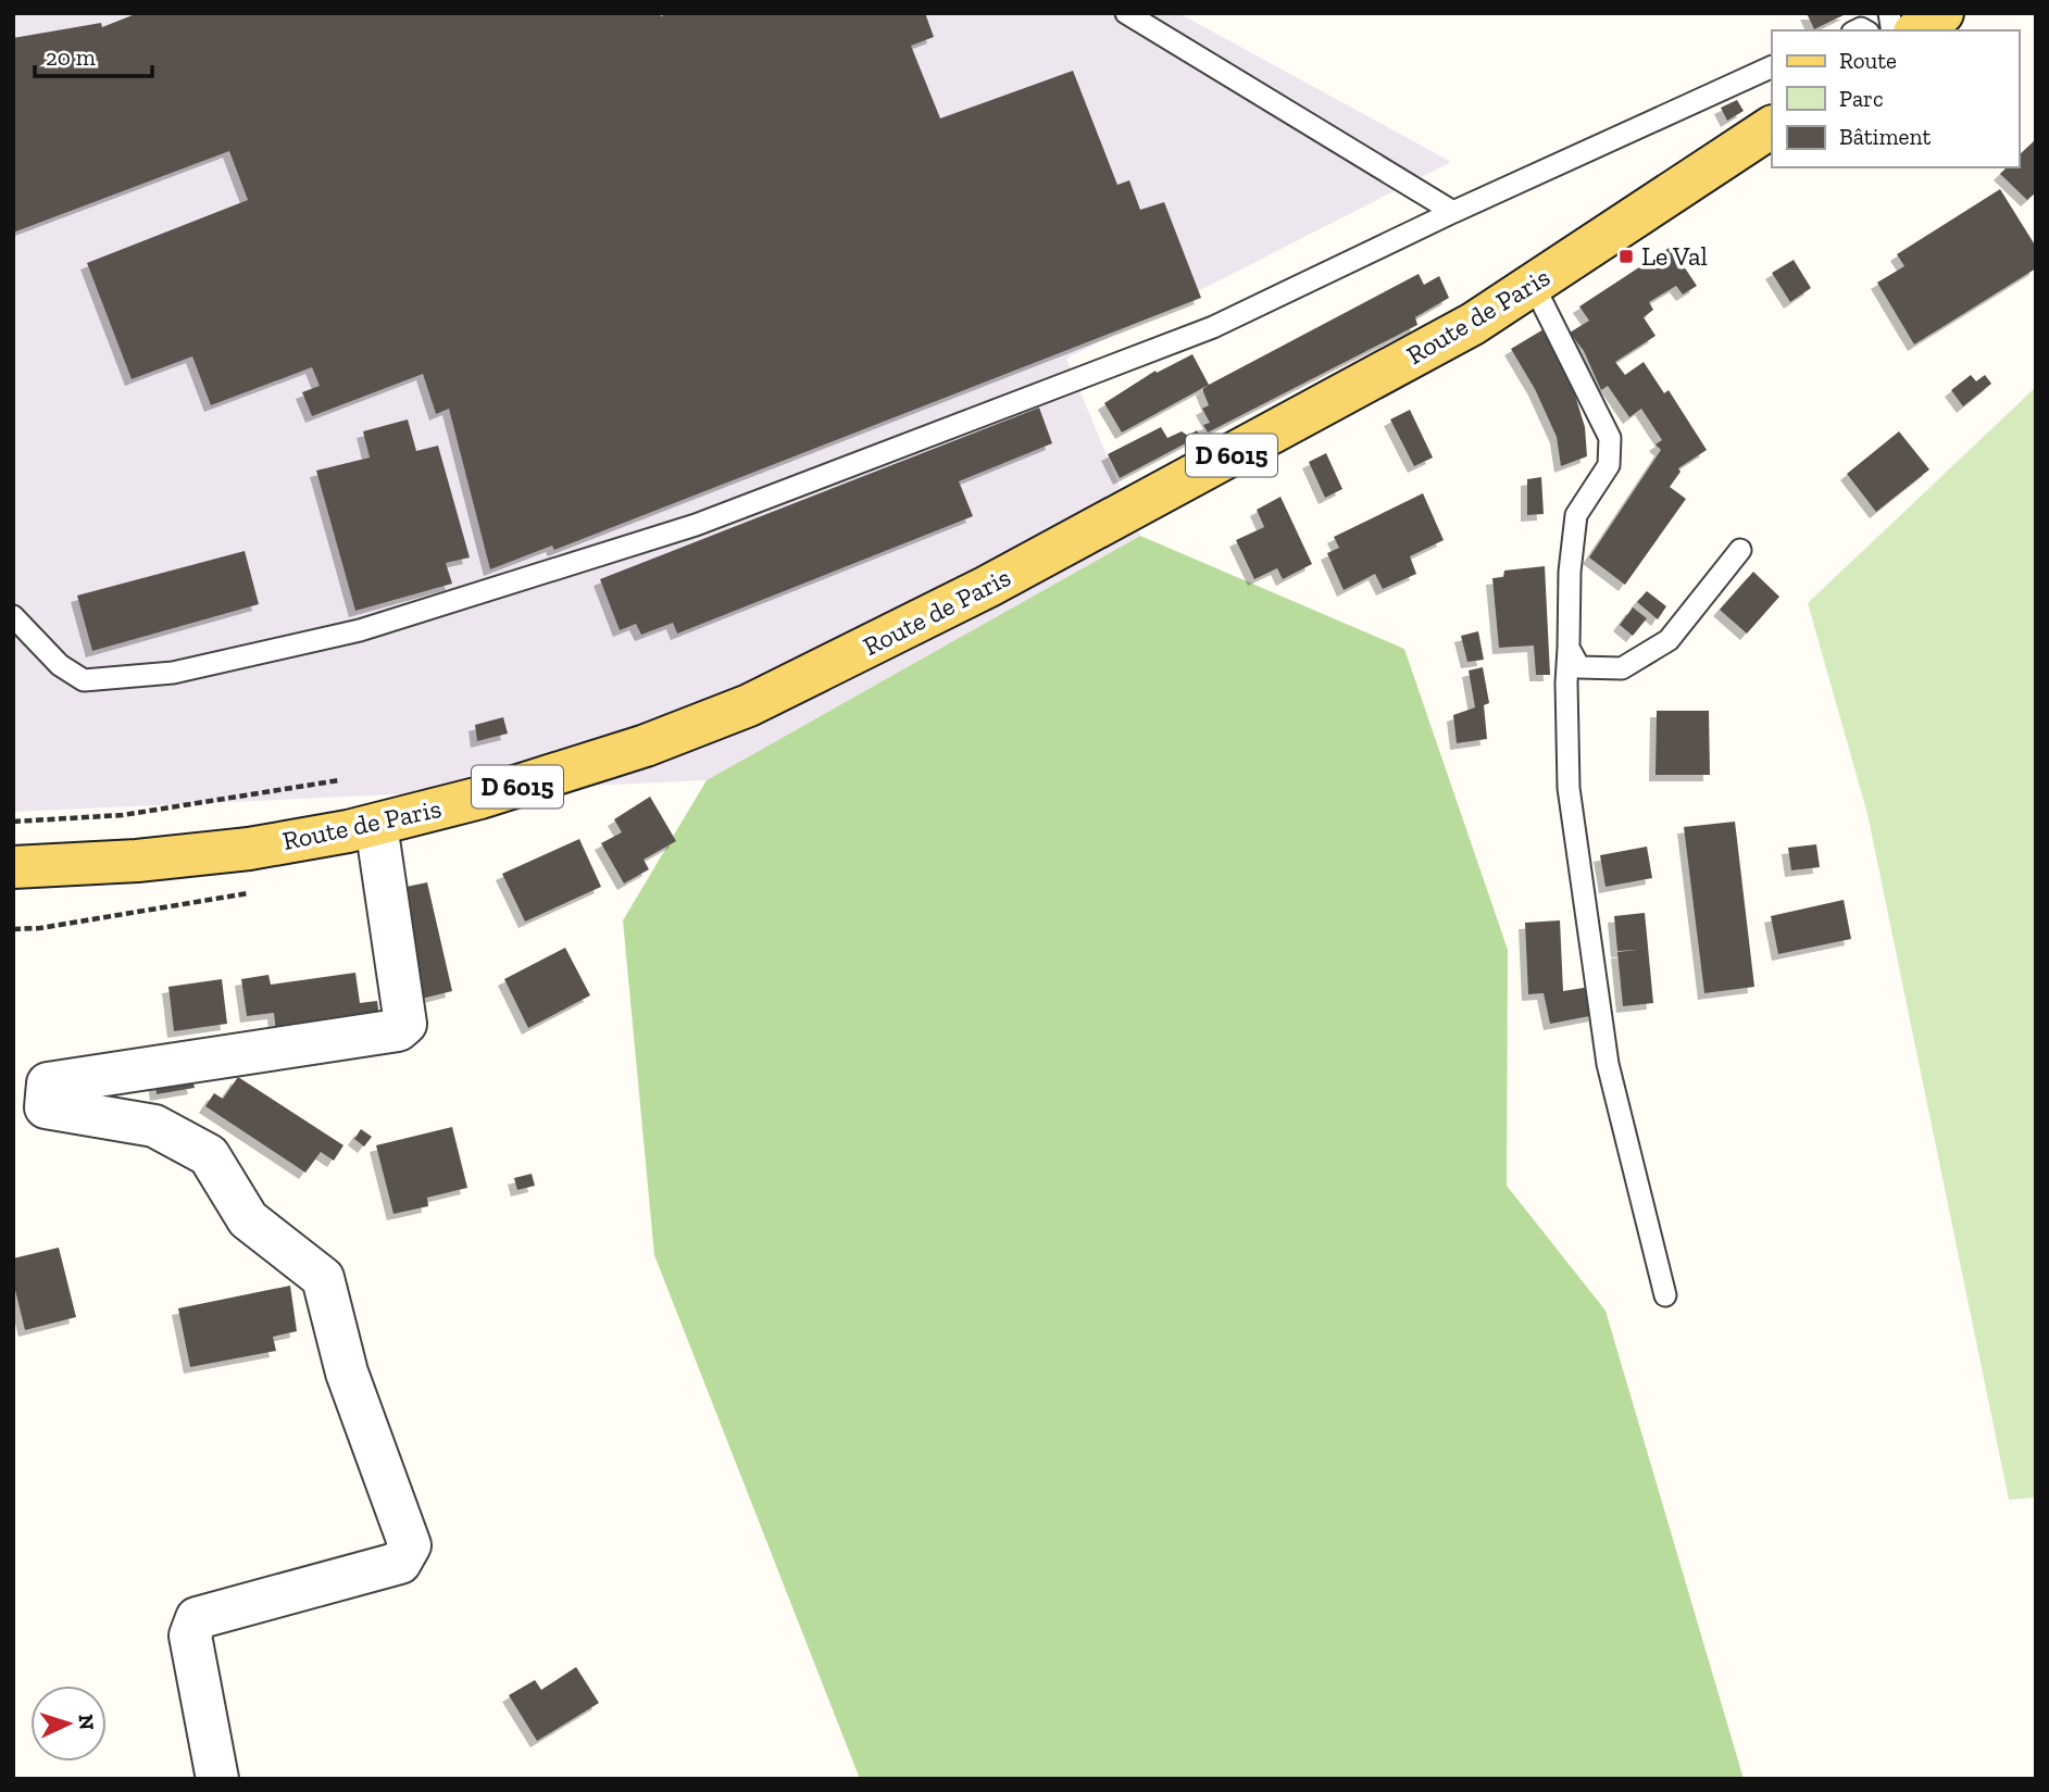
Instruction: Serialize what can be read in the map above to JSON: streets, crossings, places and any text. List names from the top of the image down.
{
  "streets": {
    "main road": ["Route de Paris", "D 6015"]
  },
  "places": {
    "transit": ["Le Val"]
  },
  "legend": ["Route", "Parc", "Bâtiment"],
  "scale_bar": "20 m",
  "north": "right"
}
